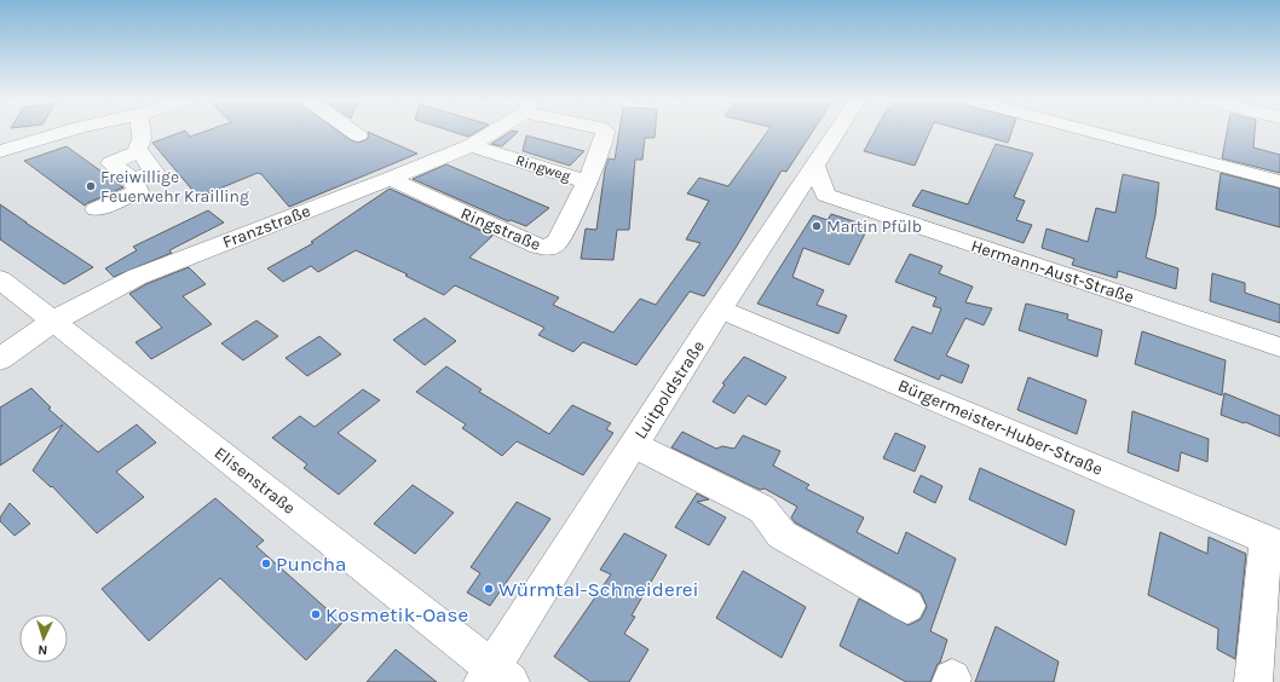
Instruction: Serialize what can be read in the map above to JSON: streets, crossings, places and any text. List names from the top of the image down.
{
  "streets": {
    "street": [
      "Ringweg",
      "Franzstraße",
      "Ringstraße",
      "Hermann-Aust-Straße",
      "Luitpoldstraße",
      "Bürgermeister-Huber-Straße",
      "Elisenstraße"
    ]
  },
  "crossings": [
    ["Ringweg", "Franzstraße"],
    ["Ringweg", "Ringstraße"],
    ["Franzstraße", "Ringstraße"],
    ["Franzstraße", "Elisenstraße"],
    ["Hermann-Aust-Straße", "Luitpoldstraße"],
    ["Luitpoldstraße", "Bürgermeister-Huber-Straße"],
    ["Luitpoldstraße", "Elisenstraße"]
  ],
  "places": [
    "Freiwillige Feuerwehr Krailling",
    "Martin Pfülb",
    "Puncha",
    "Würmtal-Schneiderei",
    "Kosmetik-Oase"
  ],
  "north": "bottom"
}
